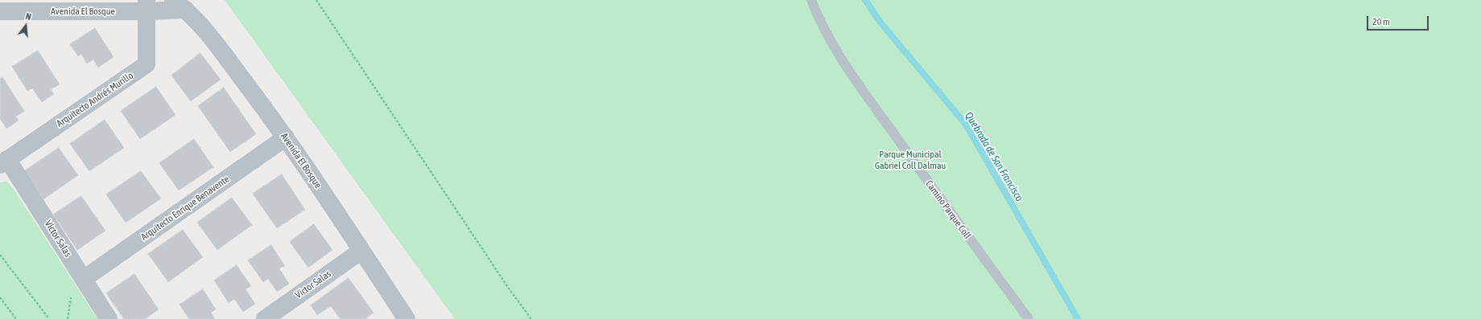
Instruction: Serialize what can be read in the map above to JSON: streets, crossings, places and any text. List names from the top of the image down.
{
  "streets": {
    "street": [
      "Avenida El Bosque",
      "Arquitecto Andrés Murillo",
      "Arquitecto Enrique Benavente",
      "Víctor Salas"
    ],
    "lane": ["Camino Parque Coll"]
  },
  "crossings": [
    ["Avenida El Bosque", "Arquitecto Andrés Murillo"],
    ["Avenida El Bosque", "Arquitecto Enrique Benavente"],
    ["Avenida El Bosque", "Víctor Salas"],
    ["Arquitecto Andrés Murillo", "Víctor Salas"],
    ["Arquitecto Enrique Benavente", "Víctor Salas"]
  ],
  "water": ["Quebrada de San Francisco"],
  "parks": ["Parque Municipal Gabriel Coll Dalmau"],
  "scale_bar": "20 m",
  "north": "top"
}
